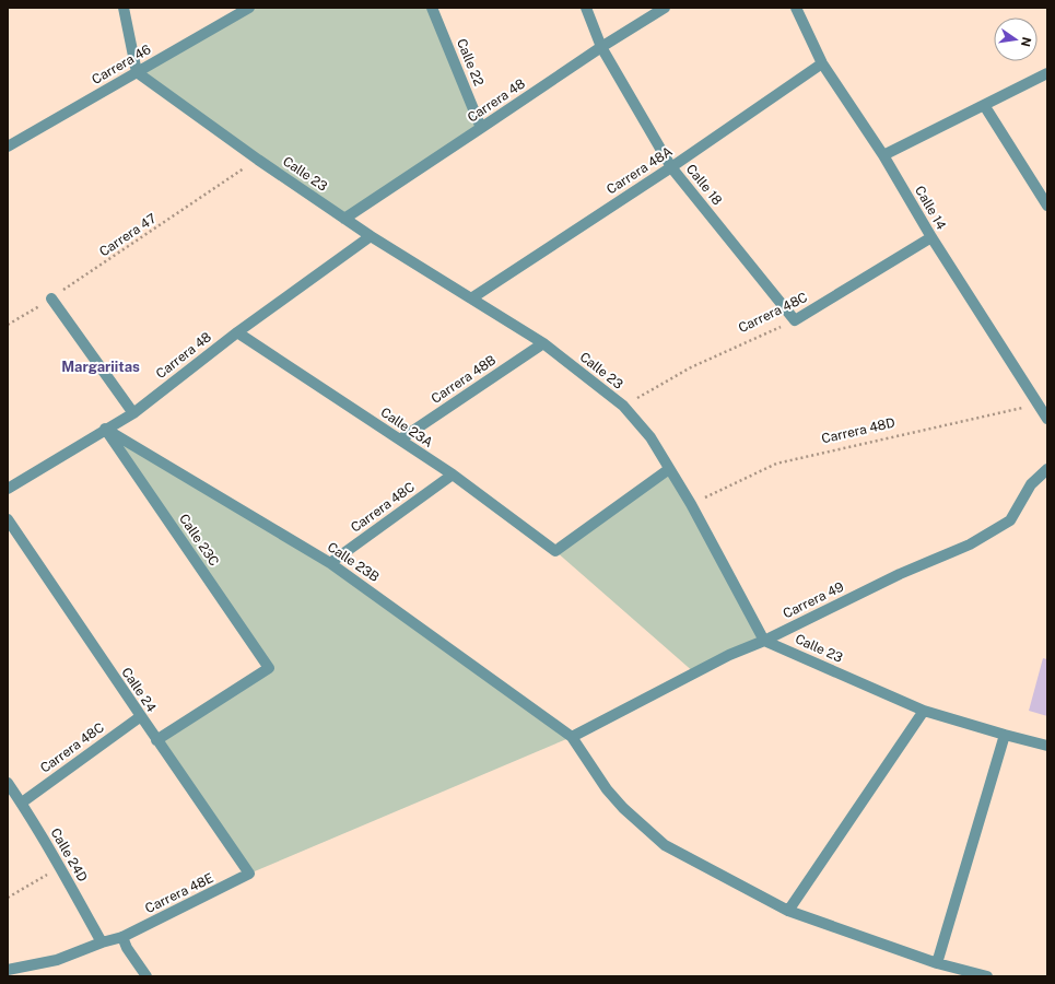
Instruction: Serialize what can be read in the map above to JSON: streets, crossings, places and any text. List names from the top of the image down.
{
  "streets": {
    "street": [
      "Calle 22",
      "Carrera 46",
      "Carrera 48",
      "Carrera 48A",
      "Calle 23",
      "Calle 18",
      "Calle 14",
      "Carrera 48C",
      "Carrera 48B",
      "Calle 23A",
      "Calle 23C",
      "Calle 23B",
      "Carrera 49",
      "Calle 24",
      "Calle 24D",
      "Carrera 48E"
    ],
    "path": ["Carrera 47", "Carrera 48D"]
  },
  "crossings": [
    ["Calle 22", "Carrera 48"],
    ["Carrera 46", "Calle 23"],
    ["Carrera 48", "Calle 23"],
    ["Carrera 48", "Calle 18"],
    ["Carrera 48", "Calle 23A"],
    ["Carrera 48", "Calle 23C"],
    ["Carrera 48", "Calle 23B"],
    ["Carrera 48A", "Calle 23"],
    ["Carrera 48A", "Calle 18"],
    ["Carrera 48A", "Calle 14"],
    ["Calle 23", "Carrera 47"],
    ["Calle 23", "Carrera 48C"],
    ["Calle 23", "Carrera 48B"],
    ["Calle 23", "Calle 23A"],
    ["Calle 23", "Carrera 48D"],
    ["Calle 23", "Carrera 49"],
    ["Calle 18", "Carrera 48C"],
    ["Calle 14", "Carrera 48C"],
    ["Calle 14", "Carrera 48D"],
    ["Carrera 48C", "Calle 23A"],
    ["Carrera 48C", "Calle 23B"],
    ["Carrera 48C", "Calle 24"],
    ["Carrera 48C", "Calle 24D"],
    ["Carrera 48B", "Calle 23A"],
    ["Calle 23C", "Calle 23B"],
    ["Calle 23C", "Calle 24"],
    ["Calle 23B", "Carrera 49"],
    ["Calle 24", "Carrera 48E"],
    ["Calle 24D", "Carrera 48E"]
  ],
  "districts": ["Margariitas"],
  "north": "right"
}
